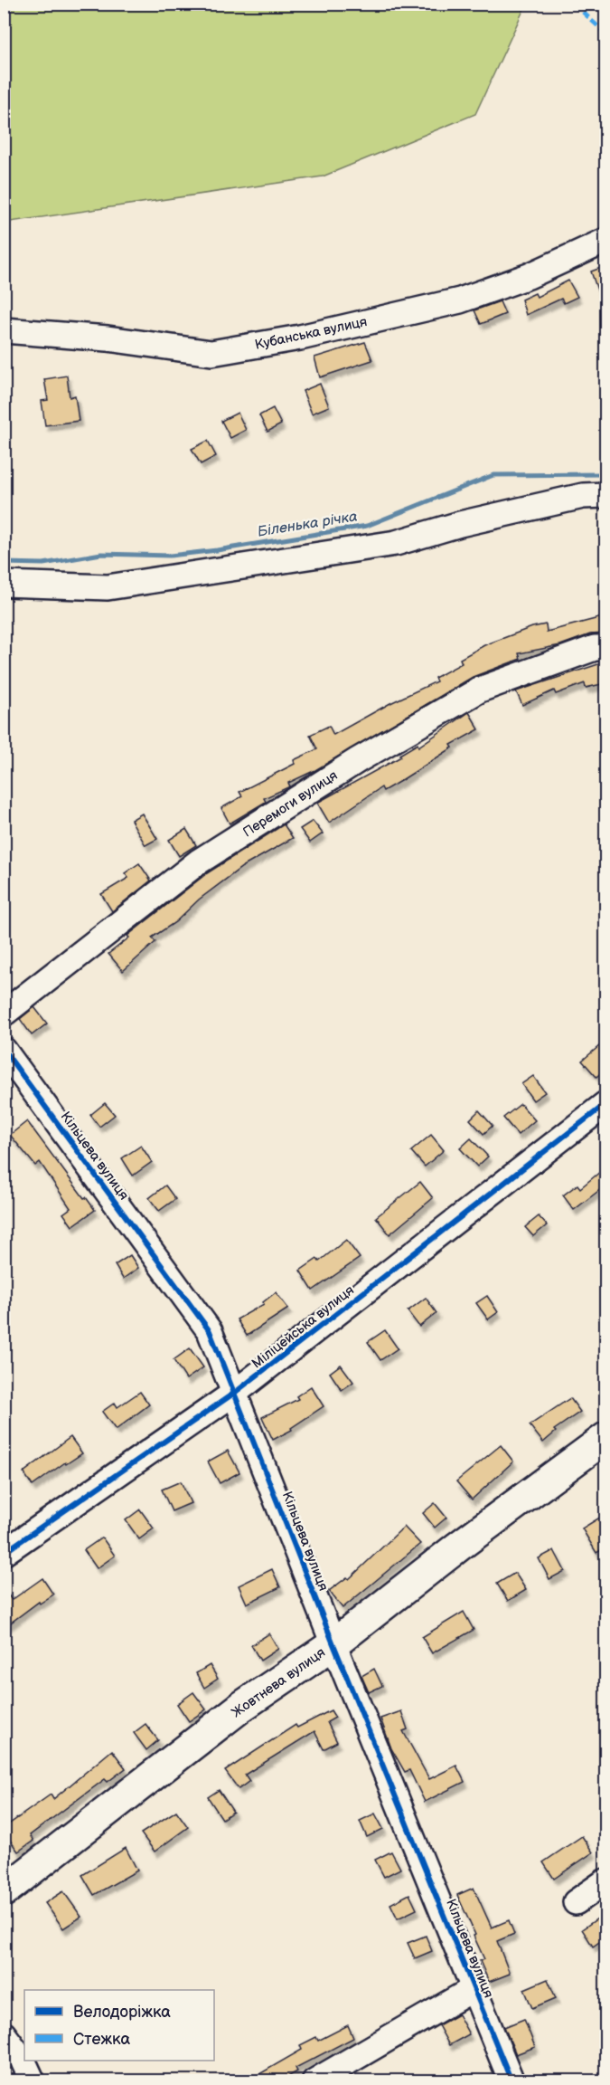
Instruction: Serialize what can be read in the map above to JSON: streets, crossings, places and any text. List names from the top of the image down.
{
  "streets": {
    "main road": ["Жовтнева вулиця"],
    "street": [
      "Кубанська вулиця",
      "Перемоги вулиця",
      "Кільцева вулиця",
      "Міліцейська вулиця"
    ]
  },
  "crossings": [
    ["Кільцева вулиця", "Міліцейська вулиця"],
    ["Кільцева вулиця", "Жовтнева вулиця"]
  ],
  "water": ["Біленька річка"],
  "legend": ["Велодоріжка", "Стежка"]
}
